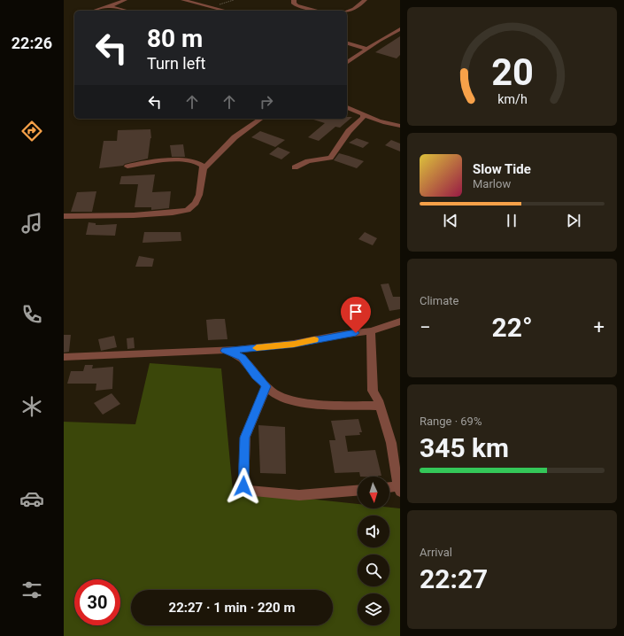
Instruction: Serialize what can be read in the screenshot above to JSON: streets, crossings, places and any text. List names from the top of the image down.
{
  "north": "bottom",
  "page": {
    "tabs": "22:26",
    "turn": ["80 m", "Turn left"],
    "song": ["Slow Tide", "Marlow"],
    "tile": [
      "Climate",
      ["Range · 69%", "345 km"],
      ["Arrival", "22:27"]
    ],
    "heat": ["−", "22°", "+"],
    "limit": "30",
    "trip": "22:27 · 1 min · 220 m",
    "gauge": ["20", "km/h"]
  }
}
